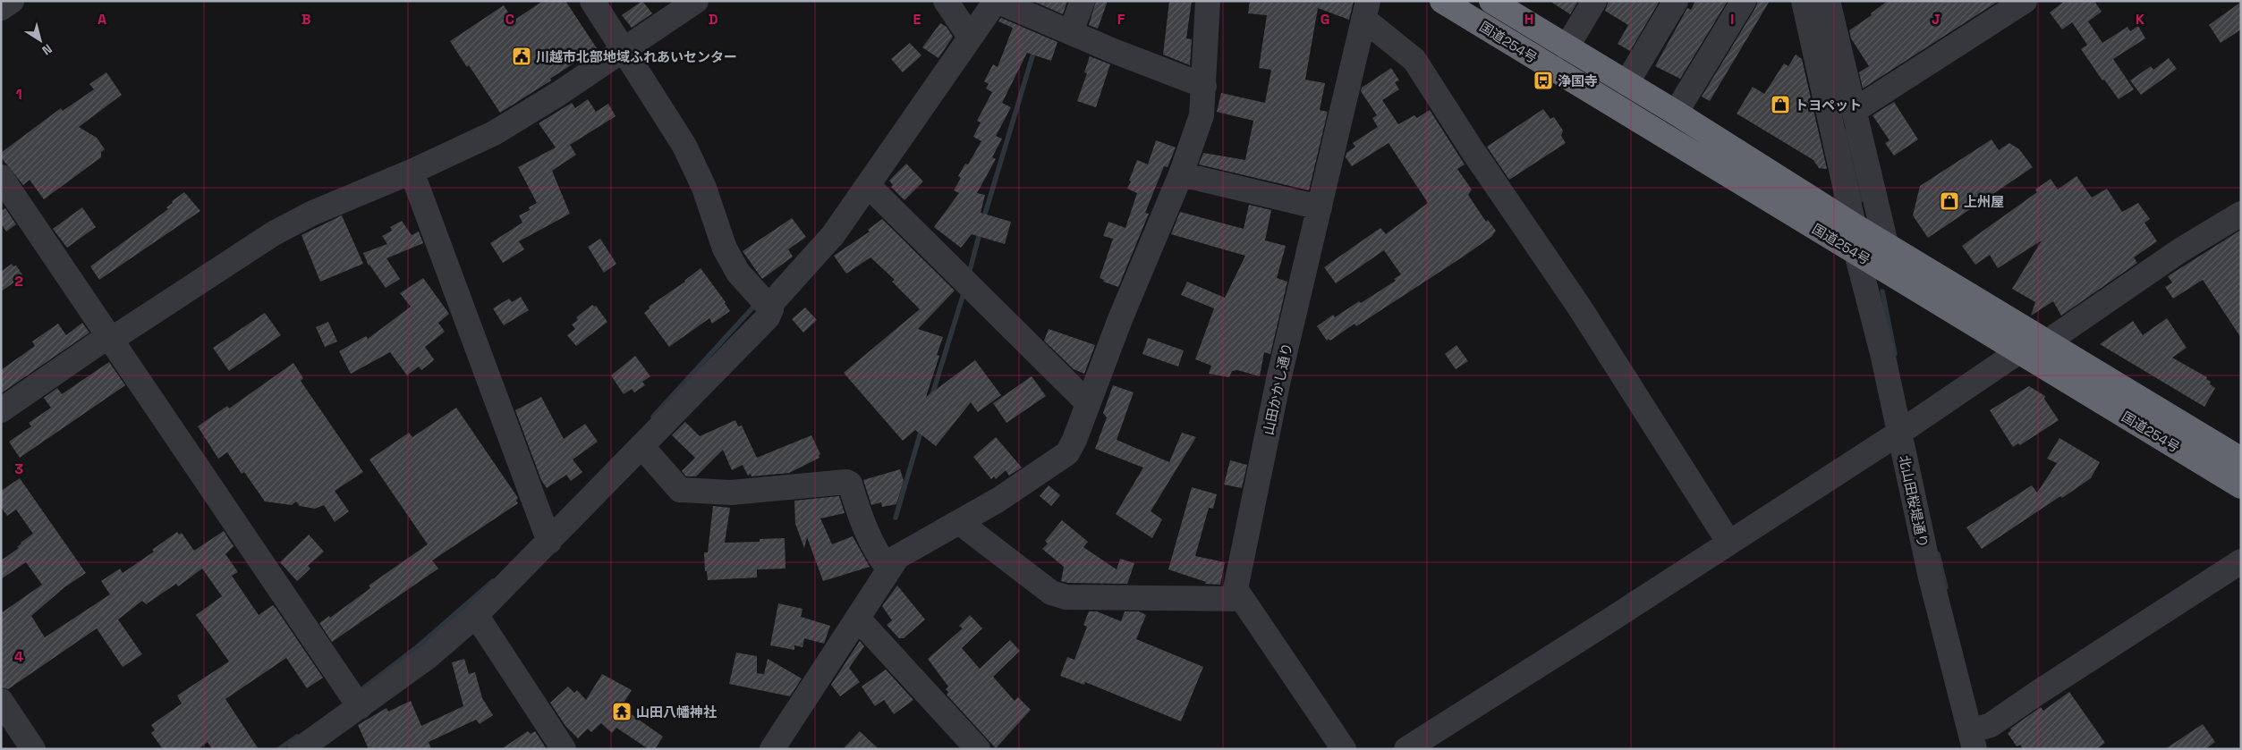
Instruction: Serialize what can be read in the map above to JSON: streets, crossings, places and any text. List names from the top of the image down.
{
  "streets": {
    "highway": ["国道254号"],
    "street": ["山田かかし通り", "北山田桜堤通り"]
  },
  "crossings": [
    ["国道254号", "北山田桜堤通り"]
  ],
  "places": {
    "public building": ["川越市北部地域ふれあいセンター"],
    "bus stop": ["浄国寺"],
    "shop": ["トヨペット", "上州屋"],
    "temple": ["山田八幡神社"]
  },
  "north": "bottom right",
  "grid": {
    "columns": [
      "A",
      "B",
      "C",
      "D",
      "E",
      "F",
      "G",
      "H",
      "I",
      "J",
      "K"
    ],
    "rows": [
      "1",
      "2",
      "3",
      "4"
    ]
  }
}
